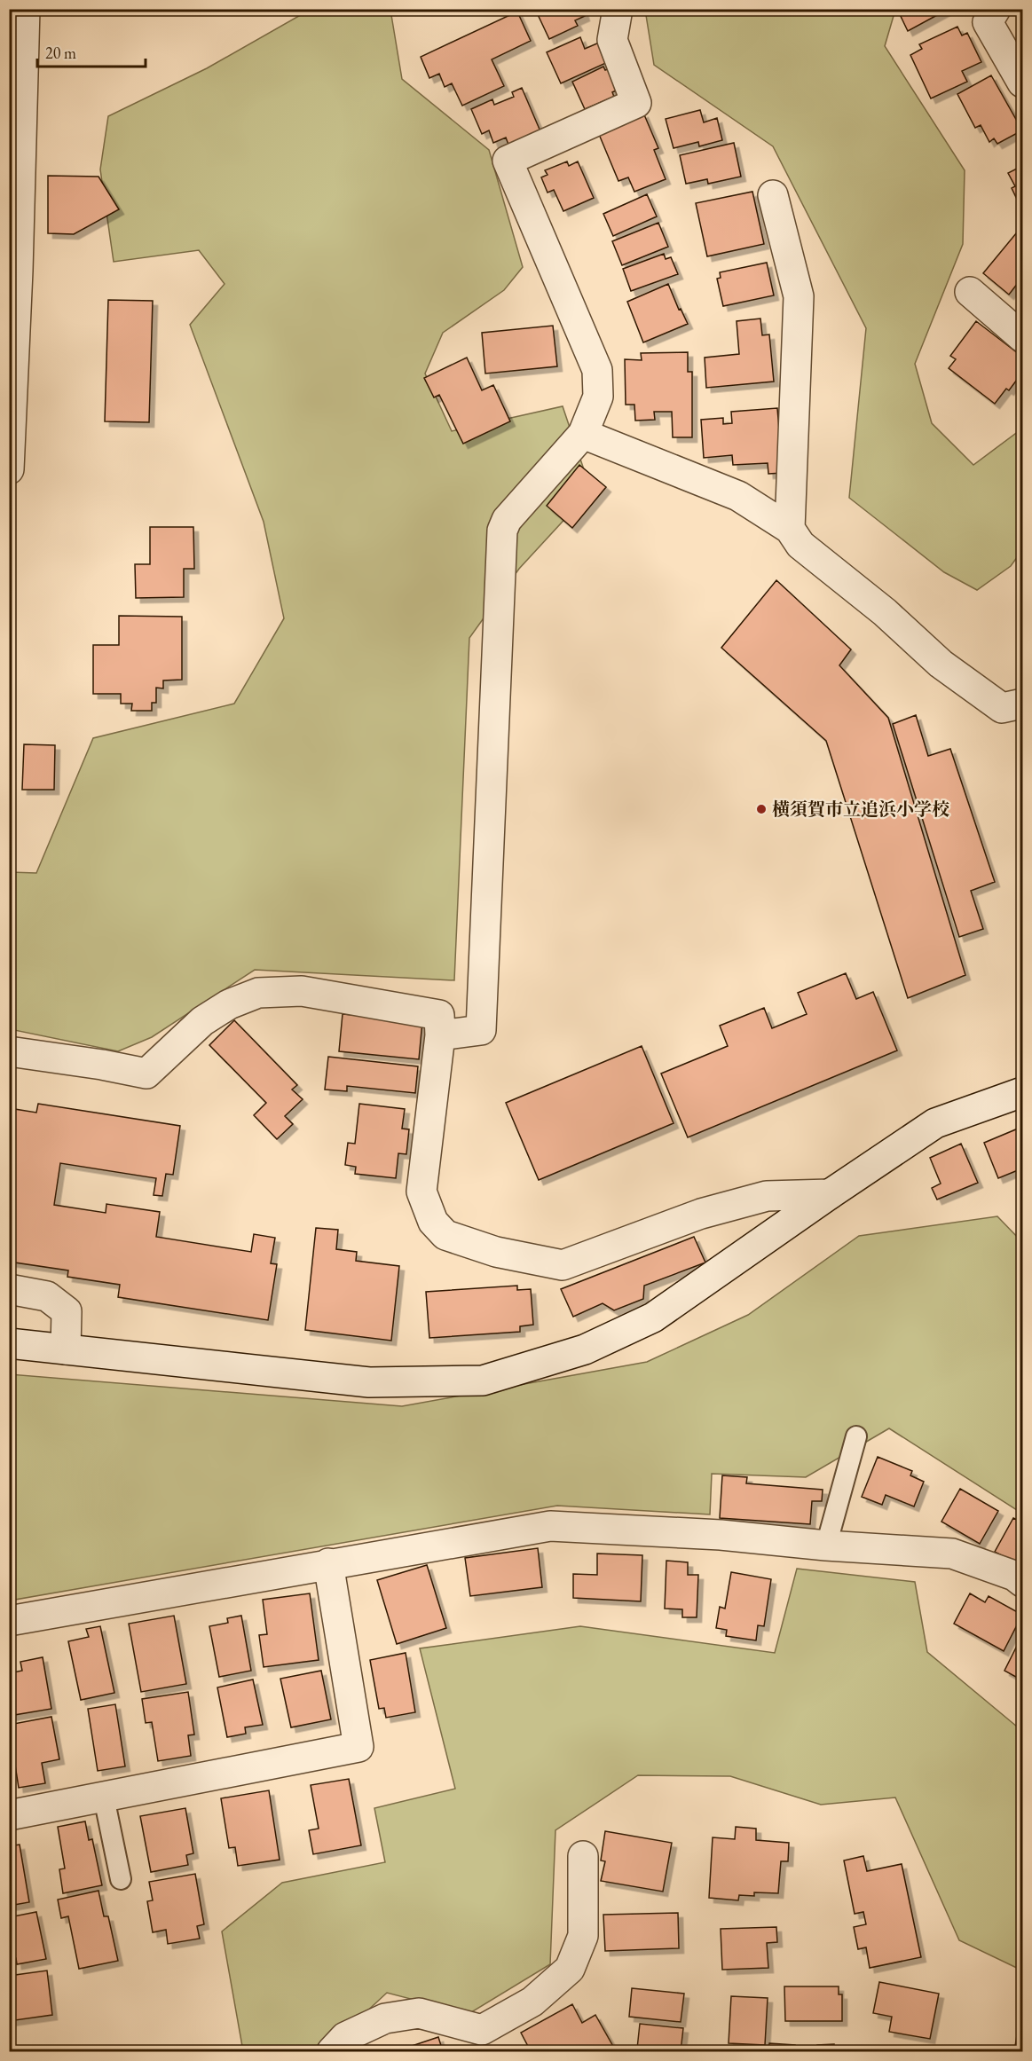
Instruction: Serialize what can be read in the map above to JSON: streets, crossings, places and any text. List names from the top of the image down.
{
  "places": ["横須賀市立追浜小学校"],
  "scale_bar": "20 m"
}
